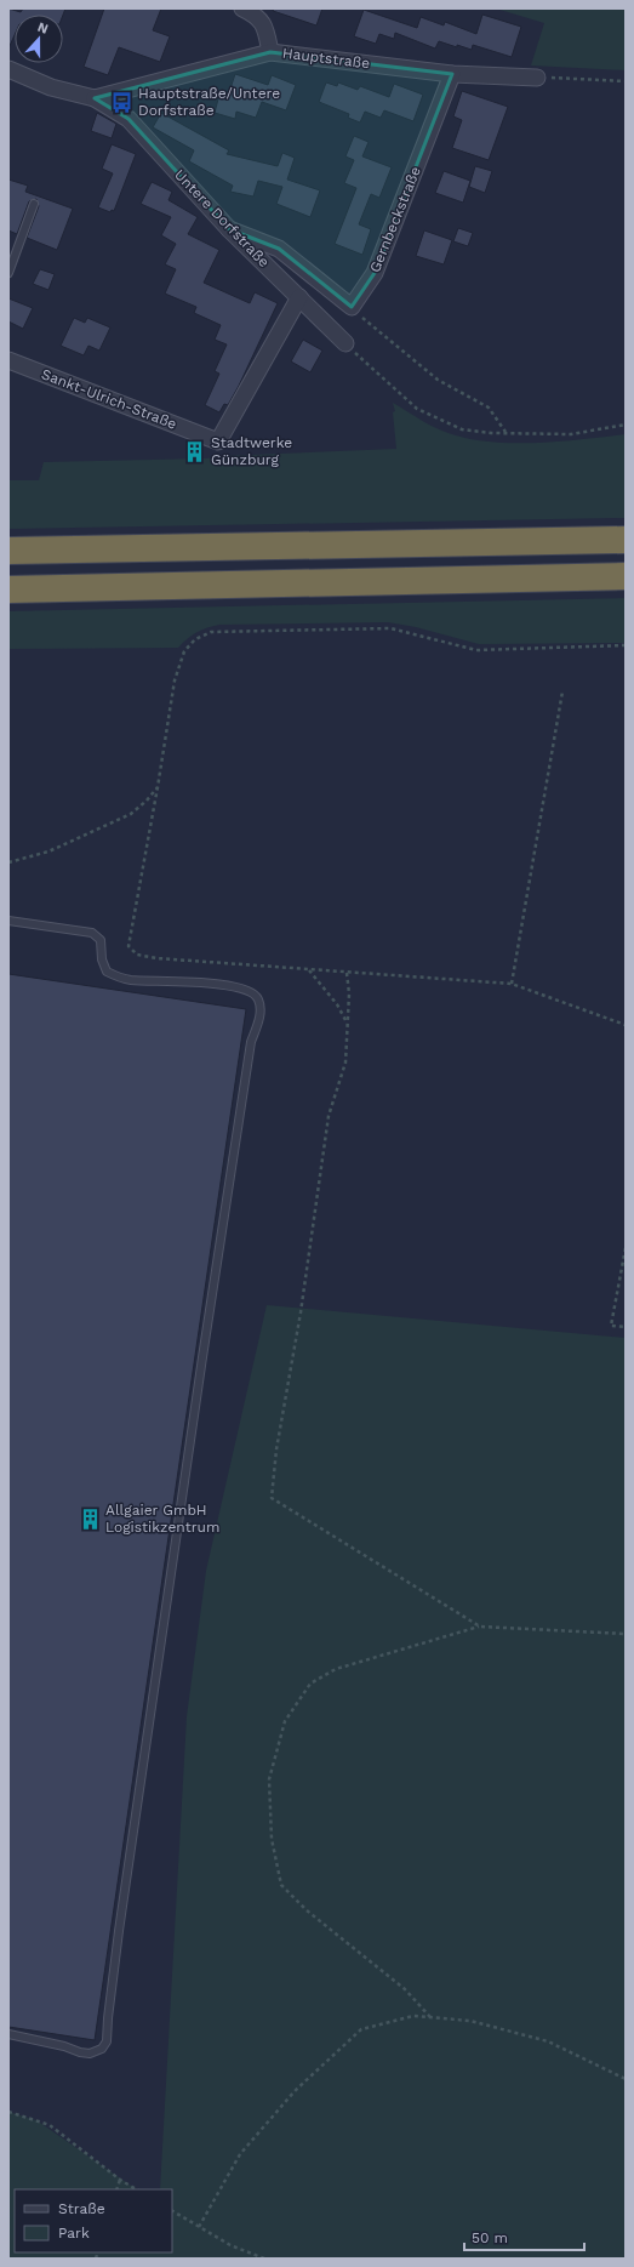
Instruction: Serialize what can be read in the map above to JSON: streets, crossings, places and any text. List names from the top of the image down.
{
  "streets": {
    "street": [
      "Hauptstraße",
      "Untere Dorfstraße",
      "Gernbeckstraße",
      "Sankt-Ulrich-Straße"
    ]
  },
  "crossings": [
    ["Hauptstraße", "Untere Dorfstraße"],
    ["Hauptstraße", "Gernbeckstraße"],
    ["Untere Dorfstraße", "Sankt-Ulrich-Straße"]
  ],
  "places": {
    "bus stop": ["Hauptstraße/Untere Dorfstraße"],
    "building": ["Stadtwerke Günzburg", "Allgaier GmbH Logistikzentrum"]
  },
  "legend": ["Straße", "Park"],
  "scale_bar": "50 m",
  "north": "top"
}
